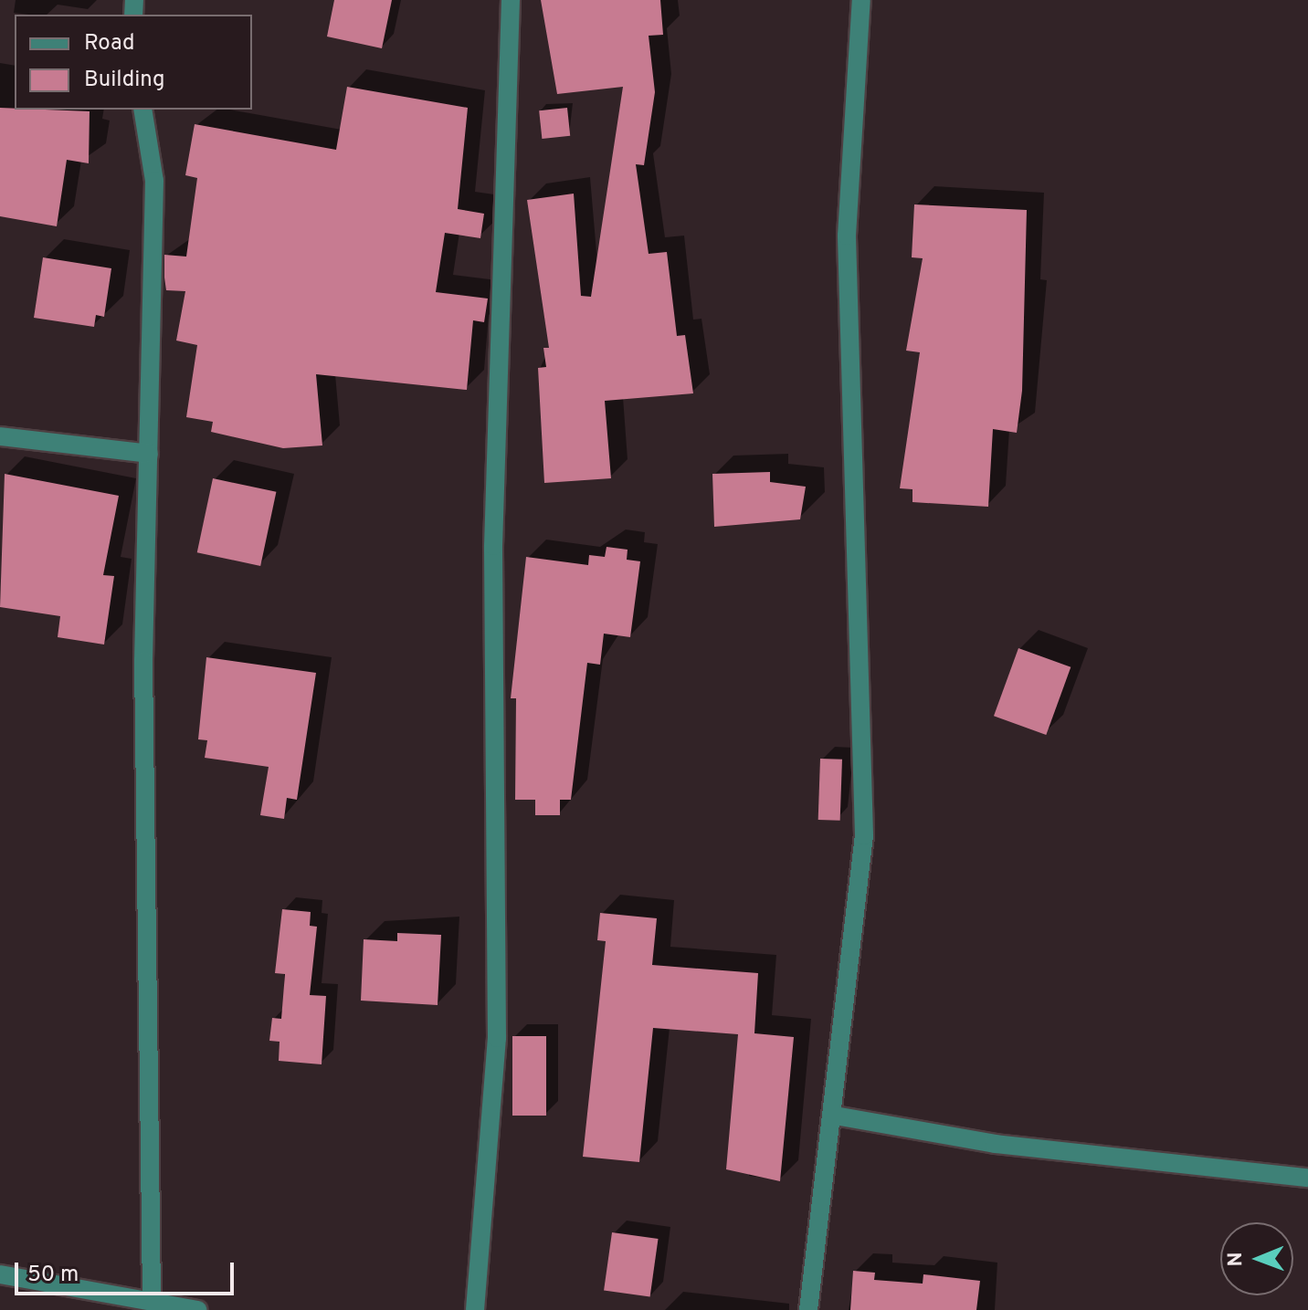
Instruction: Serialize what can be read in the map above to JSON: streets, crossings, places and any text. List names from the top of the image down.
{
  "legend": ["Road", "Building"],
  "scale_bar": "50 m",
  "north": "left"
}
